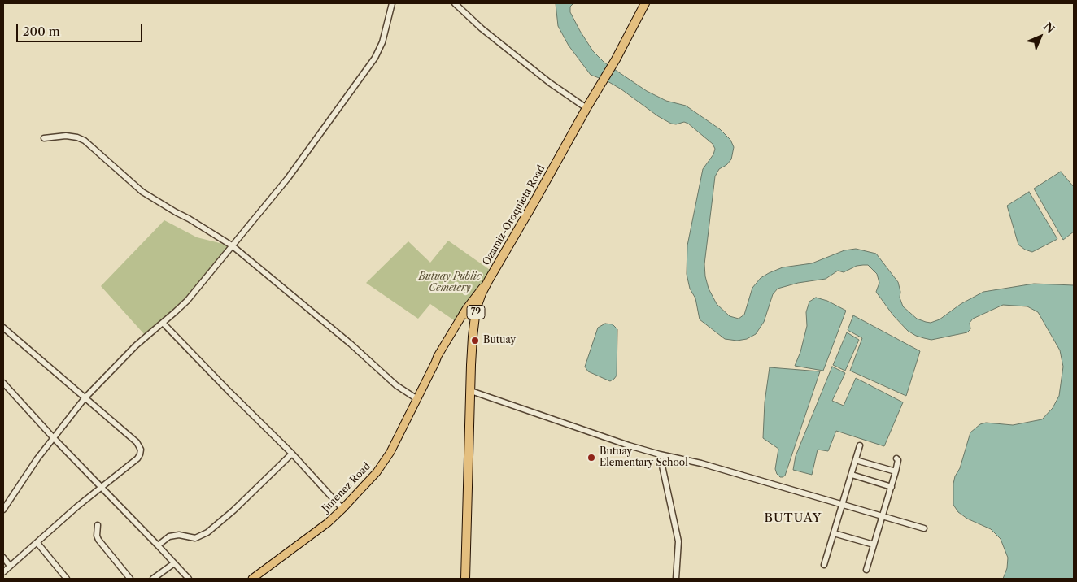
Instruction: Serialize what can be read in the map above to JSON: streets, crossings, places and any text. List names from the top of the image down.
{
  "streets": {
    "highway": ["Ozamiz-Oroquieta Road", "79"],
    "main road": ["Jimenez Road"]
  },
  "crossings": [
    ["Ozamiz-Oroquieta Road", "Jimenez Road"]
  ],
  "districts": ["BUTUAY"],
  "parks": ["Butuay Public Cemetery"],
  "places": ["Butuay", "Butuay Elementary School"],
  "scale_bar": "200 m",
  "north": "top right"
}
